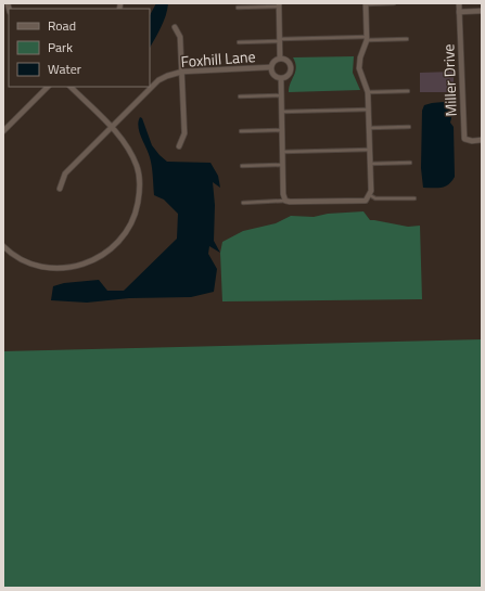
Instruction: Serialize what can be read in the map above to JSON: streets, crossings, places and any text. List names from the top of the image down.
{
  "streets": {
    "street": ["Foxhill Lane", "Miller Drive"]
  },
  "legend": ["Road", "Park", "Water"]
}
